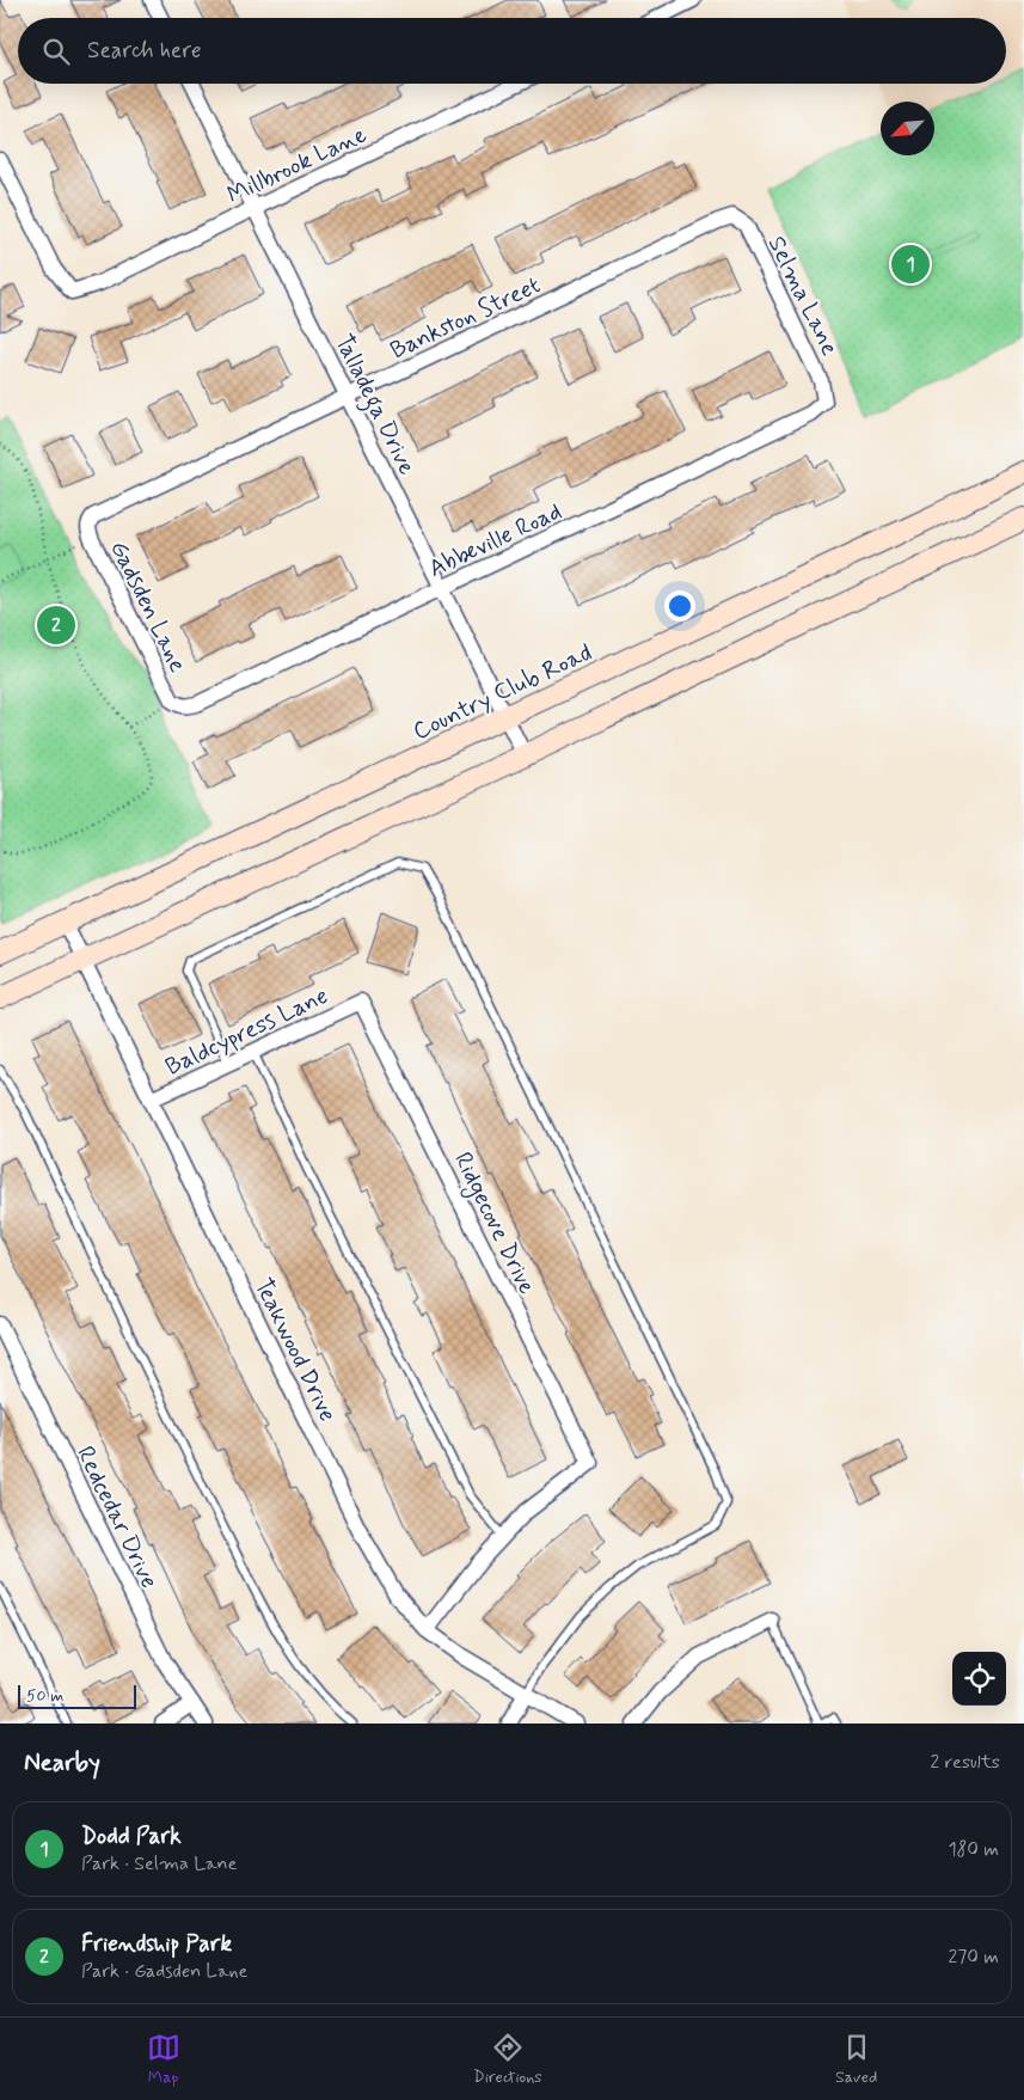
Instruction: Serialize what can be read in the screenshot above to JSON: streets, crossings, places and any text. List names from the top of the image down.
{
  "streets": {
    "main road": ["Country Club Road"],
    "street": [
      "Millbrook Lane",
      "Selma Lane",
      "Bankston Street",
      "Talladega Drive",
      "Abbeville Road",
      "Gadsden Lane",
      "Baldcypress Lane",
      "Ridgecove Drive",
      "Teakwood Drive",
      "Redcedar Drive"
    ]
  },
  "crossings": [
    ["Millbrook Lane", "Talladega Drive"],
    ["Selma Lane", "Bankston Street"],
    ["Selma Lane", "Abbeville Road"],
    ["Bankston Street", "Talladega Drive"],
    ["Bankston Street", "Gadsden Lane"],
    ["Talladega Drive", "Abbeville Road"],
    ["Talladega Drive", "Country Club Road"],
    ["Abbeville Road", "Gadsden Lane"],
    ["Country Club Road", "Teakwood Drive"],
    ["Baldcypress Lane", "Ridgecove Drive"],
    ["Baldcypress Lane", "Teakwood Drive"]
  ],
  "scale_bar": "50 m",
  "north": "bottom left",
  "page": {
    "search": "Search here",
    "pins": ["1", "2"],
    "scale": "50 m",
    "heading": ["Nearby", "2 results"],
    "list": [
      {
        "mark": "1",
        "name": "Dodd Park",
        "note": "Park · Selma Lane",
        "value": "180 m"
      },
      {
        "mark": "2",
        "name": "Friendship Park",
        "note": "Park · Gadsden Lane",
        "value": "270 m"
      }
    ],
    "nav": ["Map", "Directions", "Saved"]
  }
}
